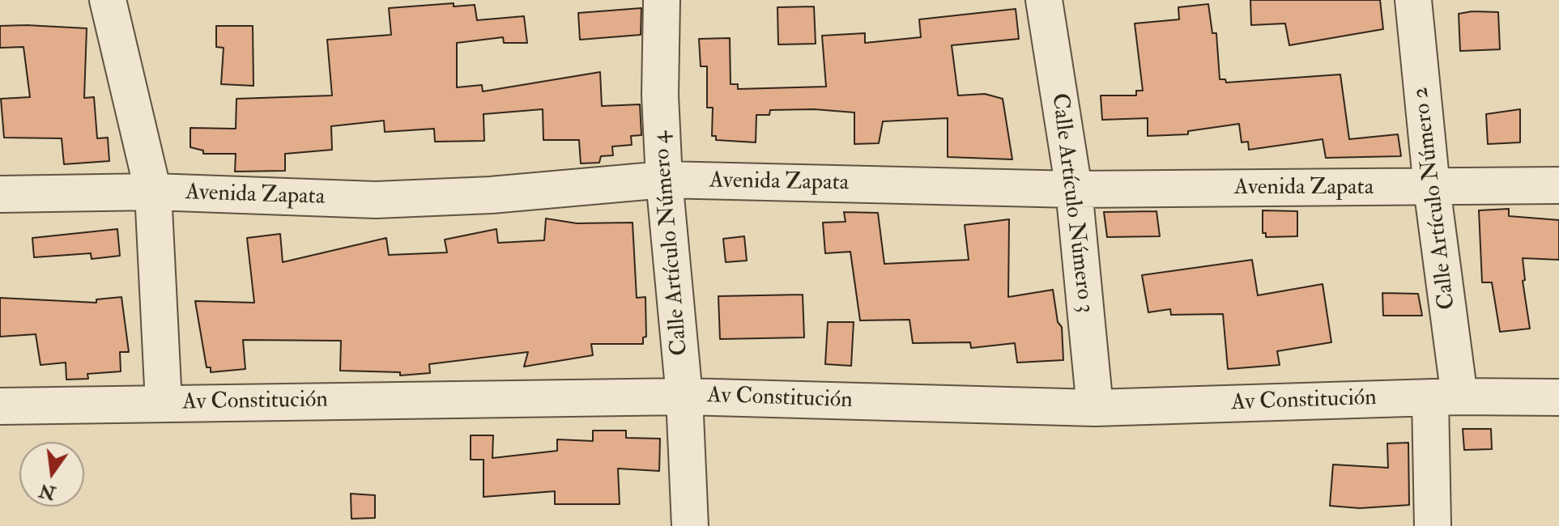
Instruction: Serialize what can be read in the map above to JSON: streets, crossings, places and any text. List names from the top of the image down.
{
  "streets": {
    "street": [
      "Avenida Zapata",
      "Calle Artículo Número 2",
      "Calle Artículo Número 3",
      "Calle Artículo Número 4",
      "Av Constitución"
    ]
  },
  "crossings": [
    ["Avenida Zapata", "Calle Artículo Número 2"],
    ["Avenida Zapata", "Calle Artículo Número 3"],
    ["Avenida Zapata", "Calle Artículo Número 4"],
    ["Calle Artículo Número 2", "Av Constitución"],
    ["Calle Artículo Número 3", "Av Constitución"],
    ["Calle Artículo Número 4", "Av Constitución"]
  ],
  "north": "bottom"
}
